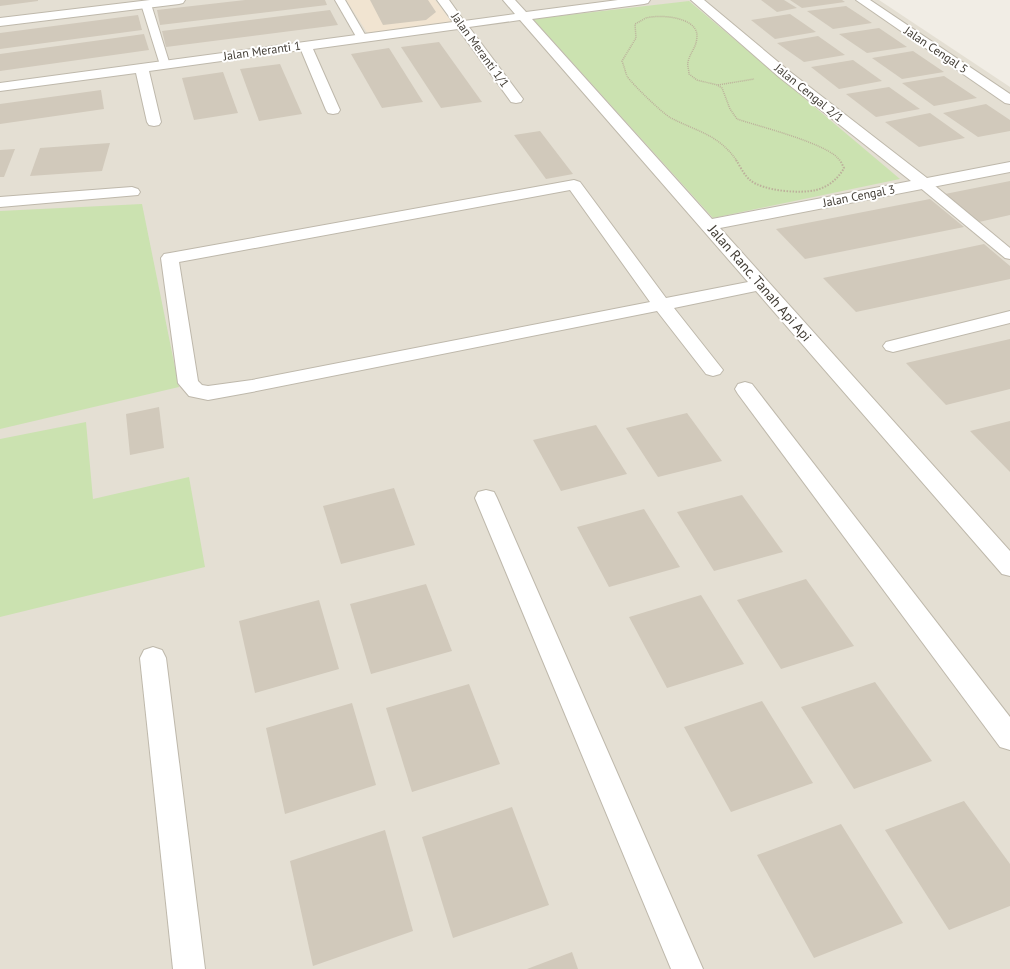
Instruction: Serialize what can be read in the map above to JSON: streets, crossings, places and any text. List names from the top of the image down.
{
  "streets": {
    "street": [
      "Jalan Meranti 1/1",
      "Jalan Cengal 5",
      "Jalan Meranti 1",
      "Jalan Cengal 2/1",
      "Jalan Cengal 3",
      "Jalan Ranc. Tanah Api Api"
    ]
  },
  "crossings": [
    ["Jalan Meranti 1/1", "Jalan Meranti 1"],
    ["Jalan Meranti 1", "Jalan Ranc. Tanah Api Api"],
    ["Jalan Cengal 2/1", "Jalan Cengal 3"],
    ["Jalan Cengal 3", "Jalan Ranc. Tanah Api Api"]
  ]
}
